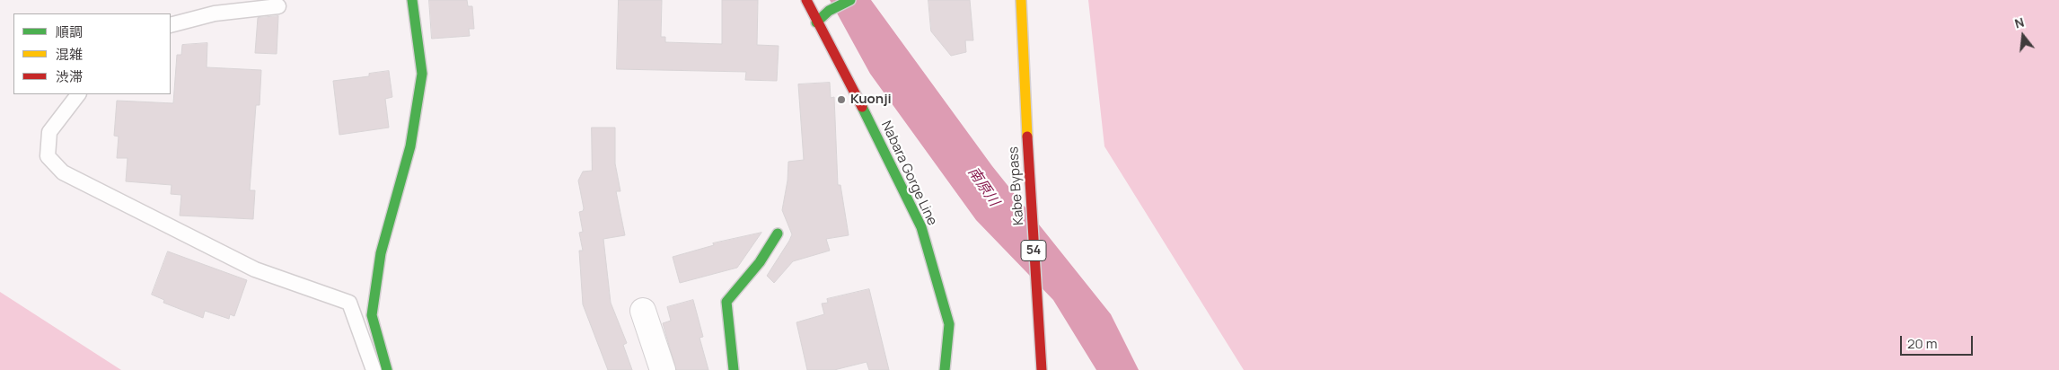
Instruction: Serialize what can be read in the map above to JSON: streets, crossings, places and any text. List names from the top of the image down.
{
  "streets": {
    "main road": ["Nabara Gorge Line", "Kabe Bypass", "54"]
  },
  "water": ["南原川"],
  "places": ["Kuonji"],
  "legend": ["順調", "混雑", "渋滞"],
  "scale_bar": "20 m",
  "north": "top"
}
